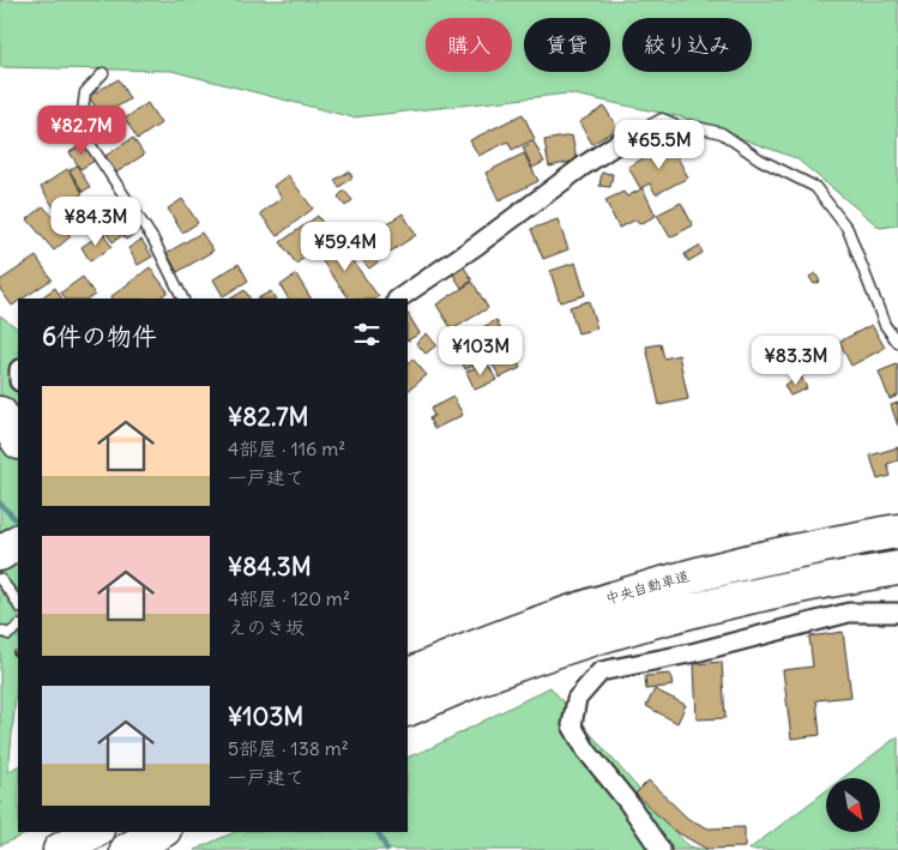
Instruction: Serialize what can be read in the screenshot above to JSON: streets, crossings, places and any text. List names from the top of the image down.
{
  "streets": {
    "highway": ["中央自動車道"]
  },
  "north": "bottom right",
  "page": {
    "chip": ["購入", "賃貸", "絞り込み"],
    "price": [
      "¥82.7M",
      "¥65.5M",
      "¥84.3M",
      "¥59.4M",
      "¥103M",
      "¥83.3M"
    ],
    "heading": "6件の物件",
    "list": [
      {
        "name": "¥82.7M",
        "note": "4部屋 · 116 m² · 一戸建て"
      },
      {
        "name": "¥84.3M",
        "note": "4部屋 · 120 m² · えのき坂"
      },
      {
        "name": "¥103M",
        "note": "5部屋 · 138 m² · 一戸建て"
      }
    ]
  }
}
